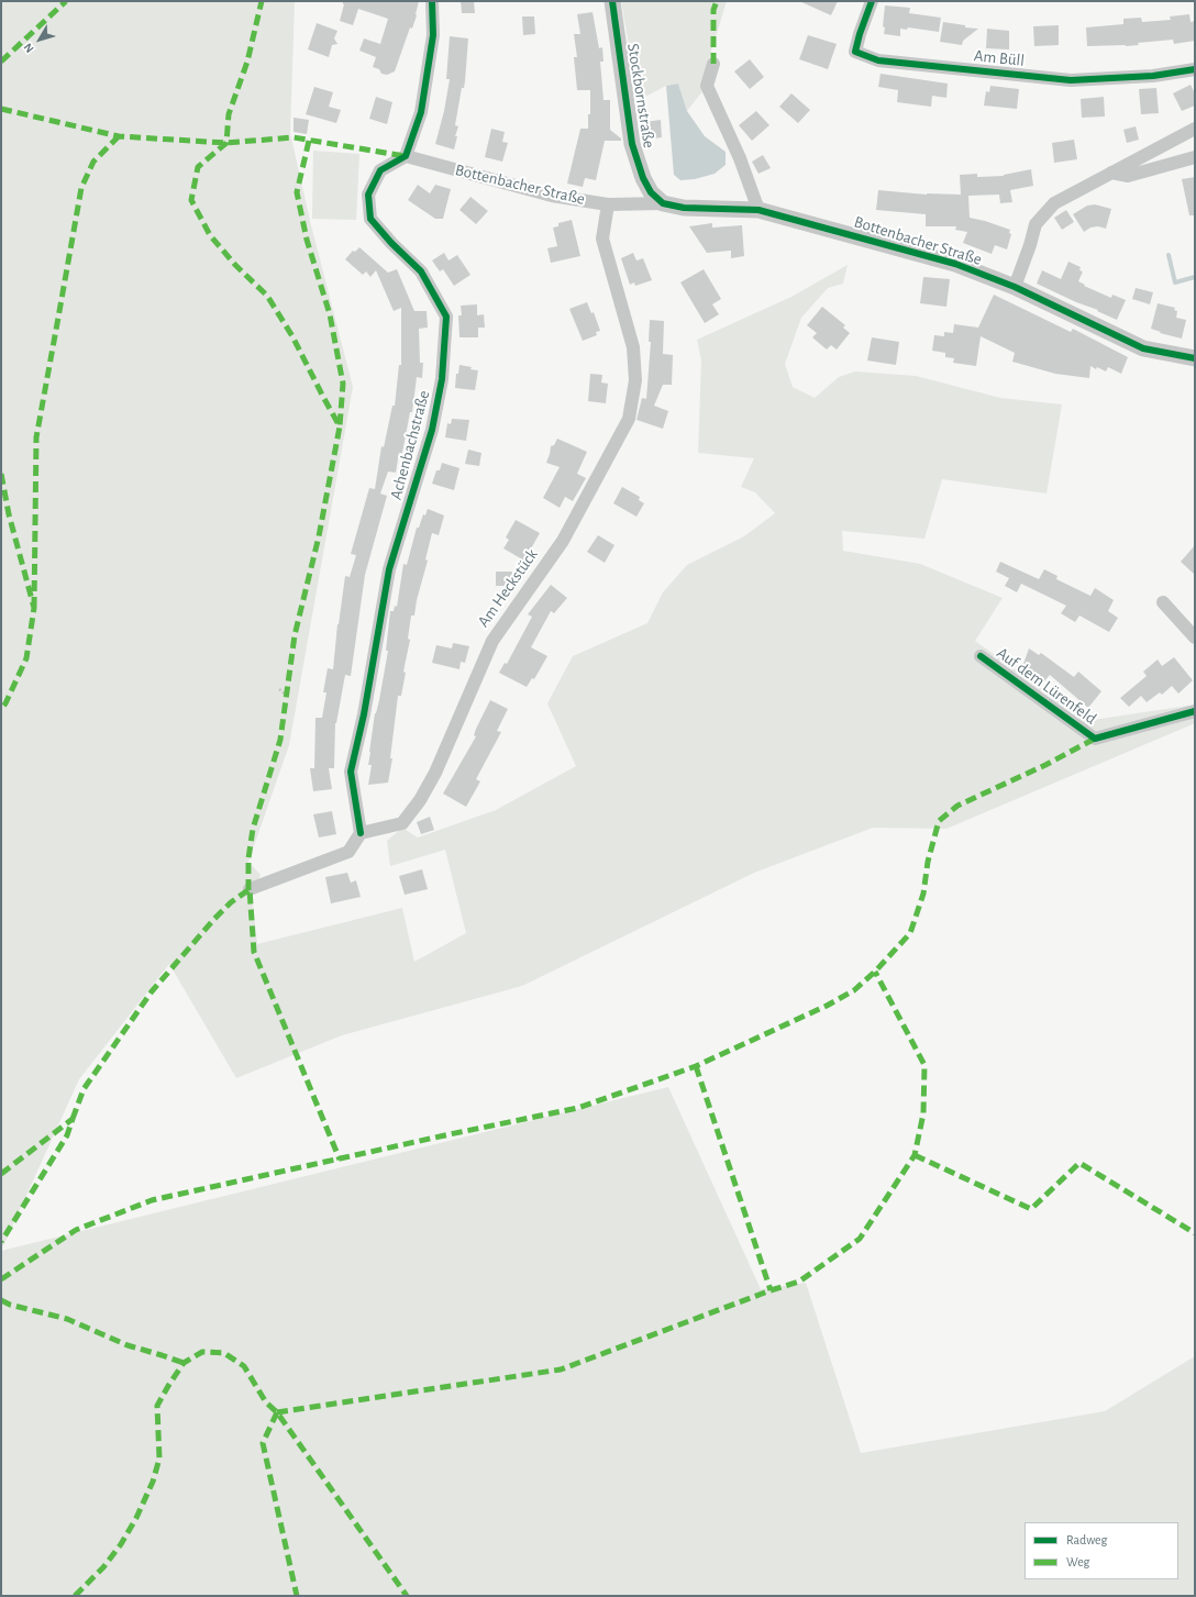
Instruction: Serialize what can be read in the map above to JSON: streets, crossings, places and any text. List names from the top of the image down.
{
  "streets": {
    "street": [
      "Am Büll",
      "Stockbornstraße",
      "Bottenbacher Straße",
      "Achenbachstraße",
      "Am Heckstück",
      "Auf dem Lürenfeld"
    ]
  },
  "crossings": [
    ["Stockbornstraße", "Bottenbacher Straße"],
    ["Bottenbacher Straße", "Achenbachstraße"],
    ["Bottenbacher Straße", "Am Heckstück"],
    ["Achenbachstraße", "Am Heckstück"]
  ],
  "legend": ["Radweg", "Weg"],
  "north": "bottom left"
}
